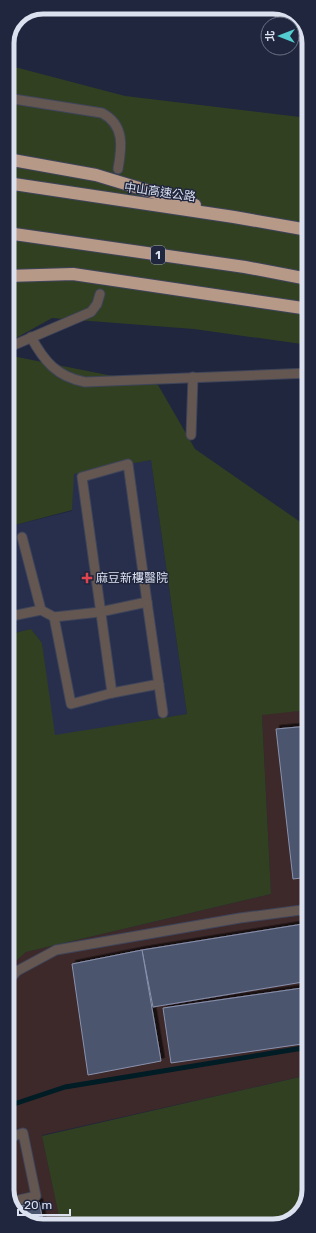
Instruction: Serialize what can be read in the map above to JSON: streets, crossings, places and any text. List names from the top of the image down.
{
  "streets": {
    "highway": ["中山高速公路", "1"]
  },
  "places": {
    "health": ["麻豆新樓醫院"]
  },
  "scale_bar": "20 m",
  "north": "left"
}
